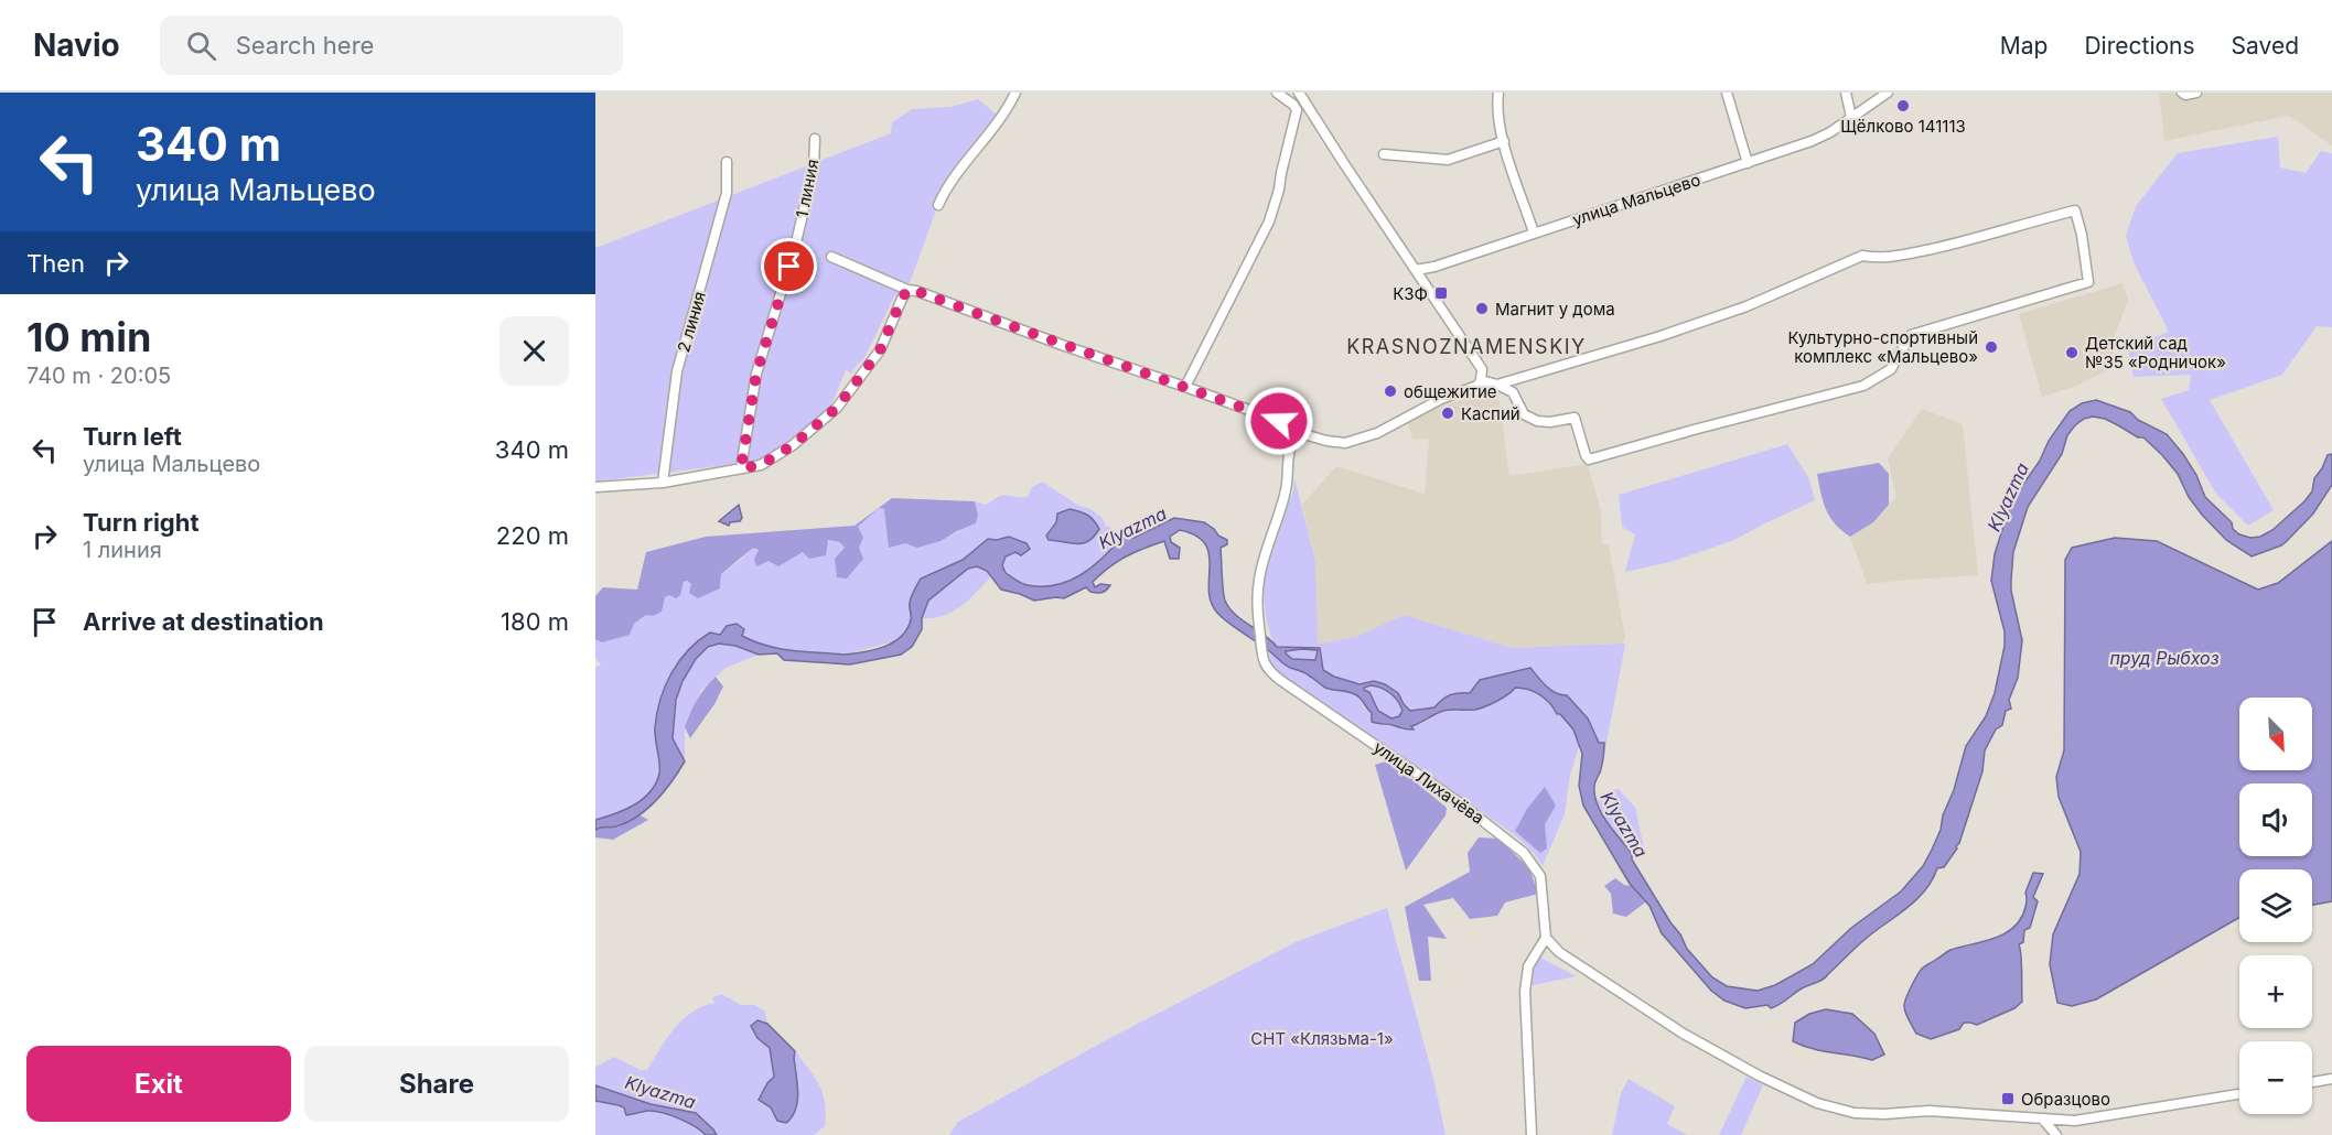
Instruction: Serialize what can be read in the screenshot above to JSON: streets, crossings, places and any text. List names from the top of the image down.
{
  "streets": {
    "street": [
      "1 линия",
      "улица Мальцево",
      "2 линия",
      "улица Лихачёва"
    ]
  },
  "districts": ["KRASNOZNAMENSKIY"],
  "water": ["Klyazma", "пруд Рыбхоз"],
  "parks": ["СНТ «Клязьма-1»"],
  "places": {
    "other": [
      "Щёлково 141113",
      "Магнит у дома",
      "Культурно-спортивный комплекс «Мальцево»",
      "Детский сад №35 «Родничок»",
      "общежитие",
      "Каспий"
    ],
    "transit": ["КЗФ", "Образцово"]
  },
  "north": "bottom right",
  "page": {
    "header": "Navio",
    "search": "Search here",
    "nav": ["Map", "Directions", "Saved"],
    "turn": ["340 m", "улица Мальцево"],
    "then": "Then",
    "heading": ["10 min", "740 m · 20:05"],
    "list": [
      {
        "name": "Turn left",
        "note": "улица Мальцево",
        "value": "340 m"
      },
      {
        "name": "Turn right",
        "note": "1 линия",
        "value": "220 m"
      },
      {
        "name": "Arrive at destination",
        "value": "180 m"
      }
    ],
    "map_buttons": ["+", "−"],
    "buttons": ["Exit", "Share"]
  }
}
